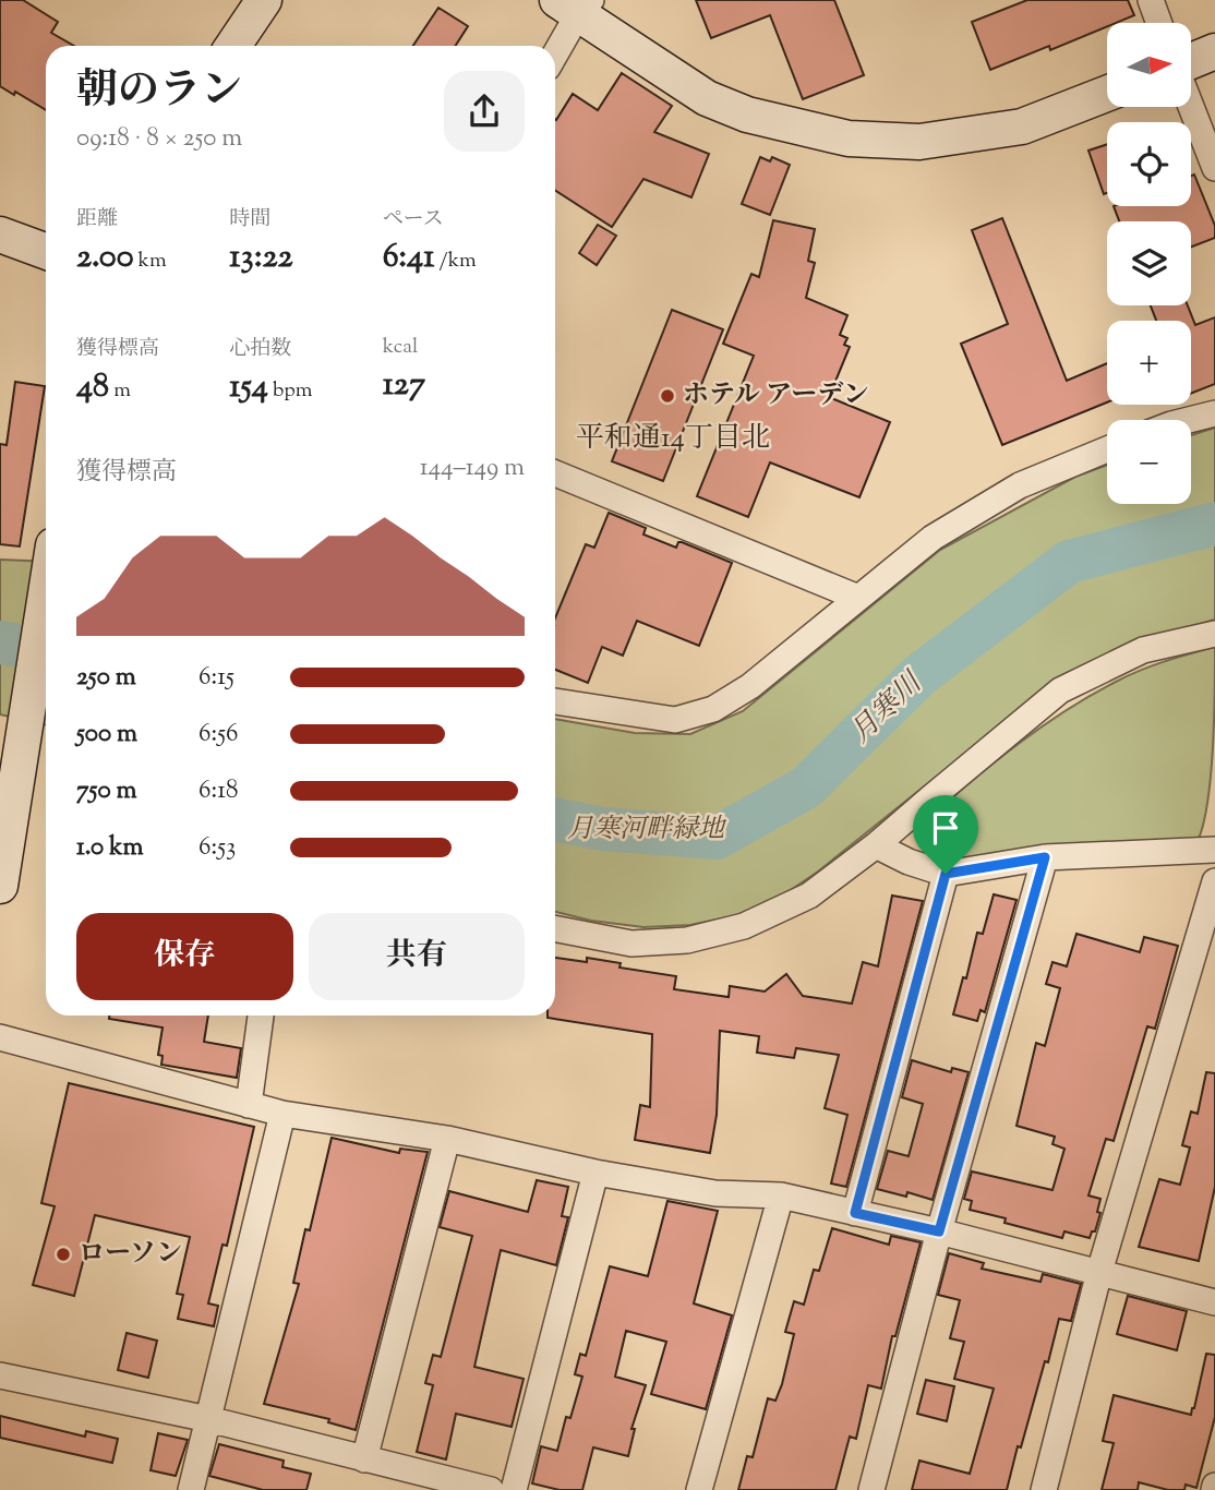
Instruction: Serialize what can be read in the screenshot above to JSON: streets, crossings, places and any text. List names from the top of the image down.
{
  "districts": ["平和通14丁目北"],
  "water": ["月寒川"],
  "parks": ["月寒河畔緑地"],
  "places": ["ホテル アーデン", "ローソン"],
  "north": "right",
  "page": {
    "map_buttons": ["+", "−"],
    "heading": ["朝のラン", "09:18 · 8 × 250 m"],
    "stats": [
      ["距離", "2.00 km"],
      ["時間", "13:22"],
      ["ペース", "6:41 /km"],
      ["獲得標高", "48 m"],
      ["心拍数", "154 bpm"],
      ["kcal", "127"]
    ],
    "chart": ["獲得標高", "144–149 m"],
    "list": [
      {
        "name": "250 m",
        "note": "6:15"
      },
      {
        "name": "500 m",
        "note": "6:56"
      },
      {
        "name": "750 m",
        "note": "6:18"
      },
      {
        "name": "1.0 km",
        "note": "6:53"
      }
    ],
    "buttons": ["保存", "共有"]
  }
}
